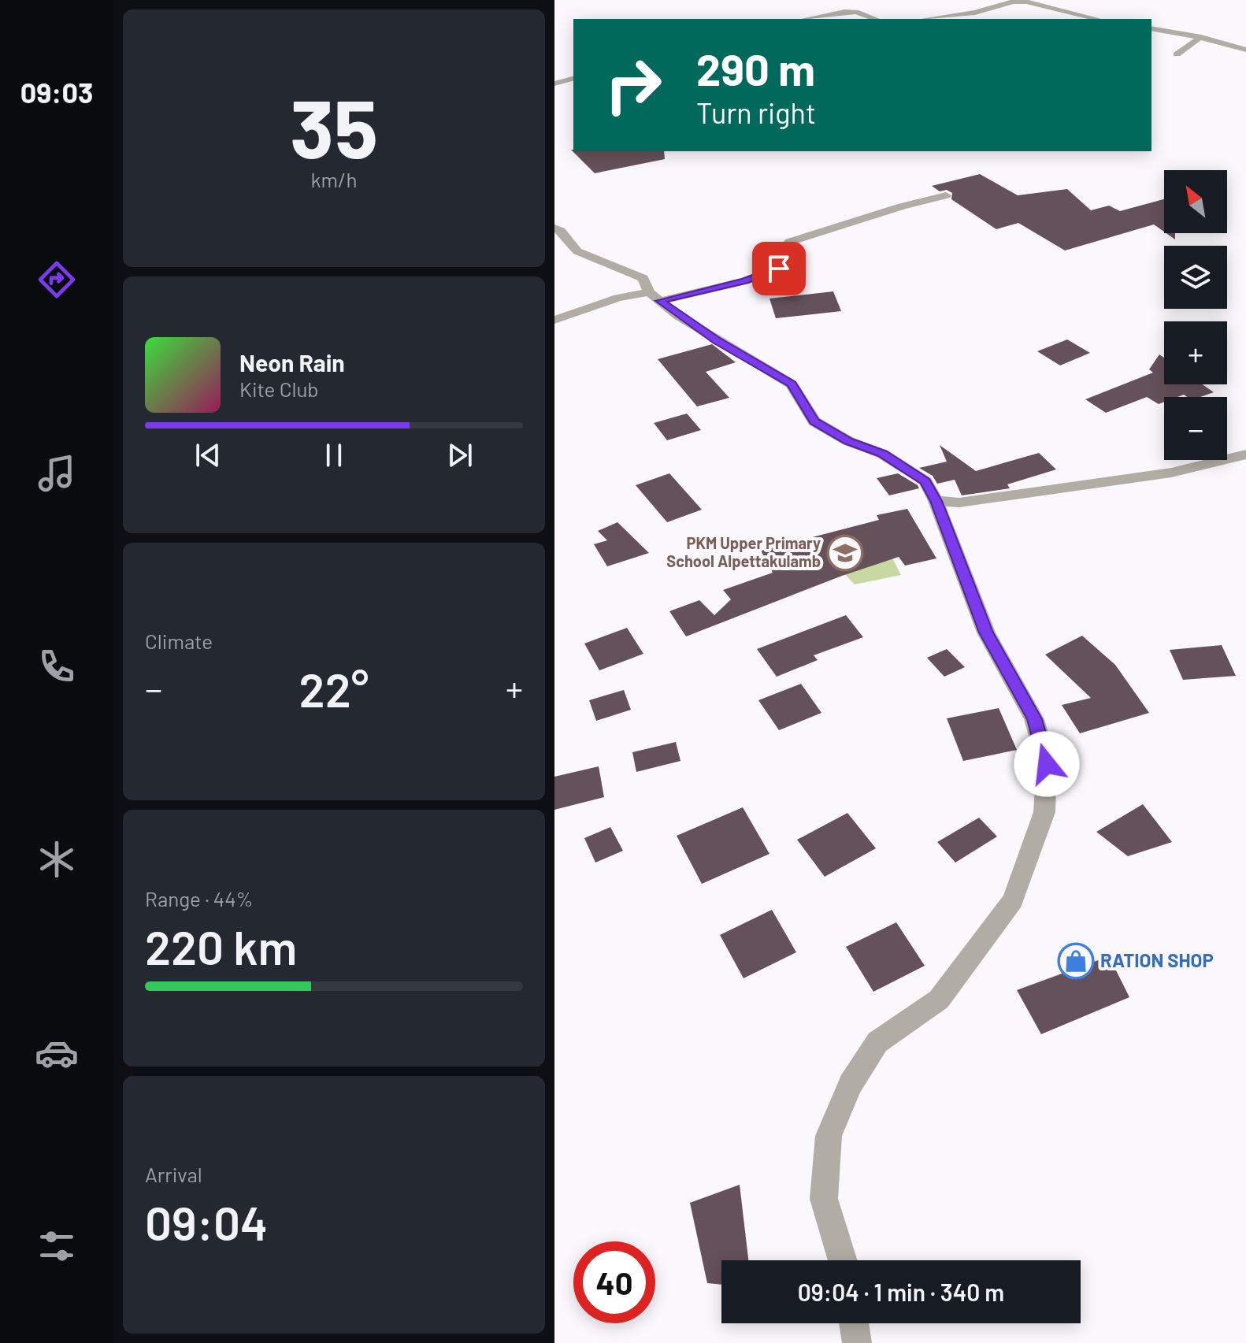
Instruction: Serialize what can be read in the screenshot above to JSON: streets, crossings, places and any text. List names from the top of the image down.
{
  "places": {
    "school or university": ["PKM Upper Primary School Alpettakulamb"],
    "shop": ["RATION SHOP"]
  },
  "north": "top left",
  "page": {
    "tabs": "09:03",
    "tile": [
      ["35", "km/h"],
      "Climate",
      ["Range · 44%", "220 km"],
      ["Arrival", "09:04"]
    ],
    "turn": ["290 m", "Turn right"],
    "map_buttons": ["+", "−"],
    "song": ["Neon Rain", "Kite Club"],
    "heat": ["−", "22°", "+"],
    "limit": "40",
    "trip": "09:04 · 1 min · 340 m"
  }
}
